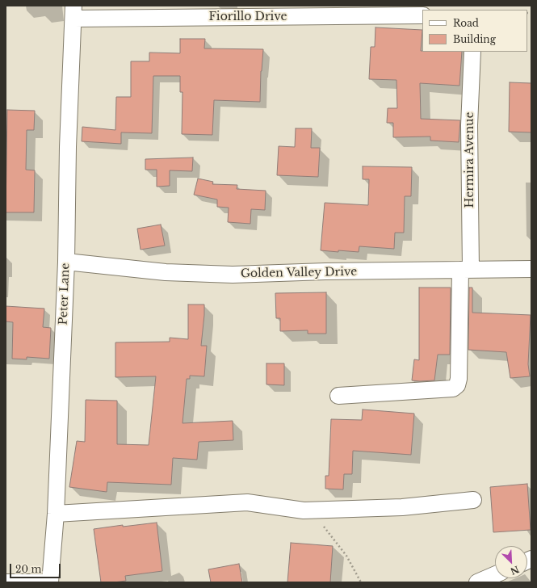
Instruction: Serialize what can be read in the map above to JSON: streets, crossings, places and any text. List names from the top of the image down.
{
  "streets": {
    "street": [
      "Fiorillo Drive",
      "Hermira Avenue",
      "Golden Valley Drive",
      "Peter Lane"
    ]
  },
  "crossings": [
    ["Fiorillo Drive", "Peter Lane"],
    ["Hermira Avenue", "Golden Valley Drive"],
    ["Golden Valley Drive", "Peter Lane"]
  ],
  "legend": ["Road", "Building"],
  "scale_bar": "20 m",
  "north": "bottom right"
}
